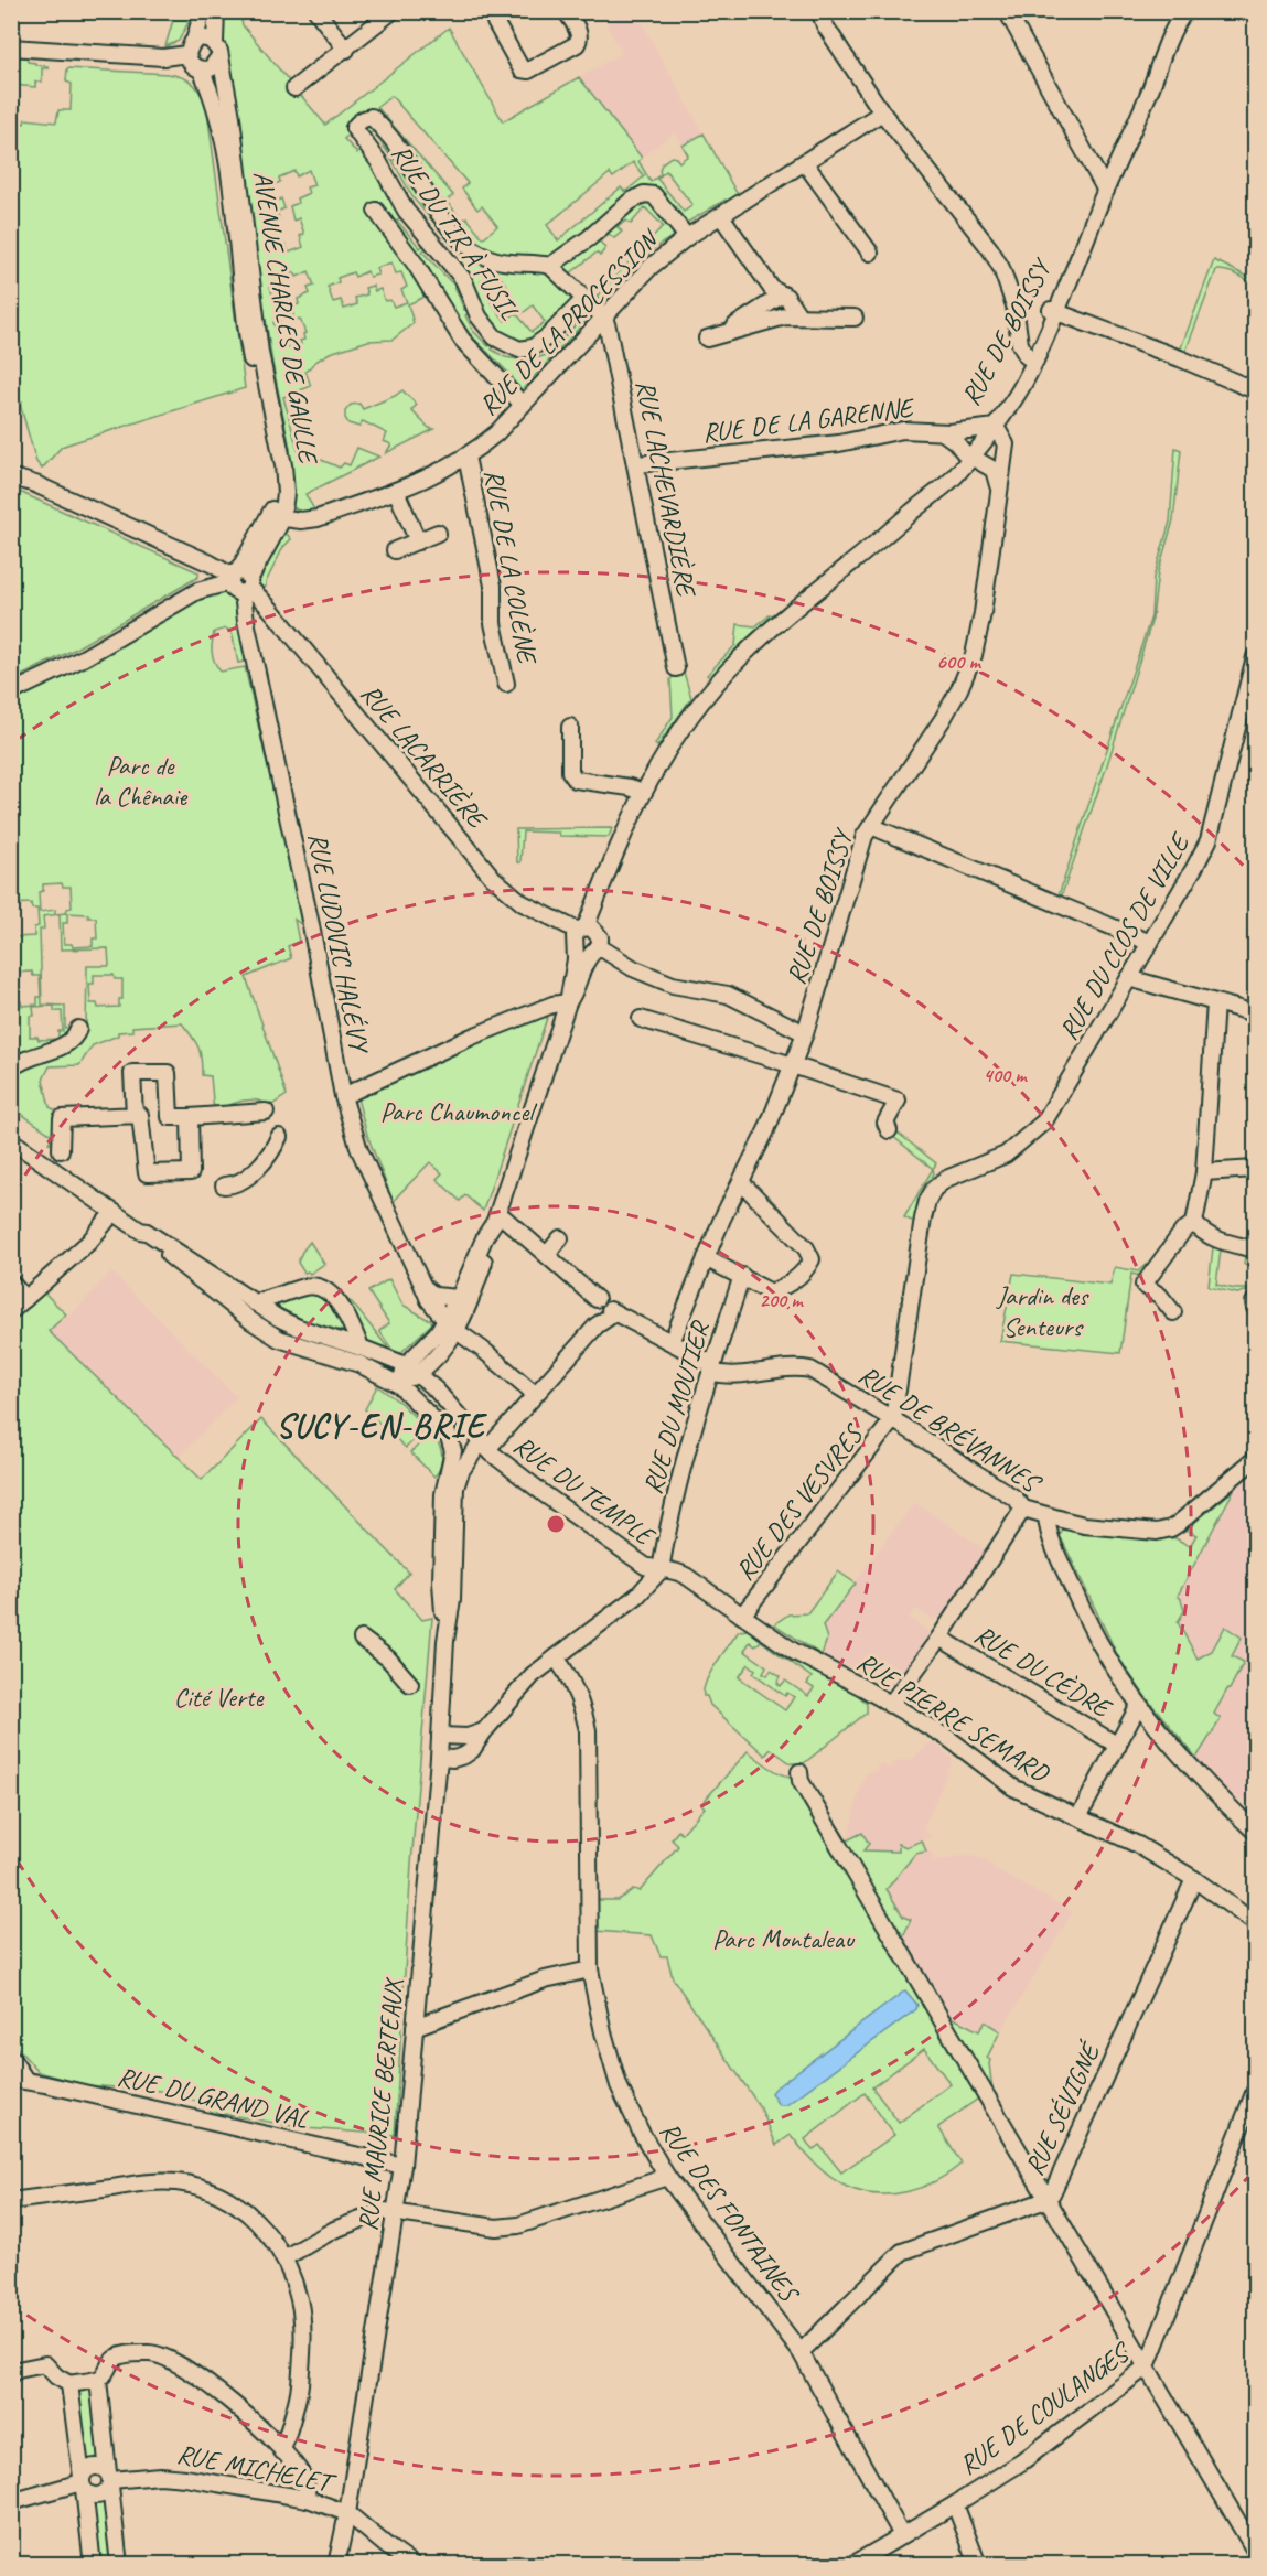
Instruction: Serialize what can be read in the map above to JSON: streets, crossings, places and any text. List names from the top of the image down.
{
  "streets": {
    "street": [
      "RUE DU TIR À FUSIL",
      "AVENUE CHARLES DE GAULLE",
      "RUE DE LA PROCESSION",
      "RUE DE BOISSY",
      "RUE DE LA GARENNE",
      "RUE LACHEVARDIÈRE",
      "RUE DE LA COLÈNE",
      "RUE LACARRIÈRE",
      "RUE DU CLOS DE VILLE",
      "RUE LUDOVIC HALÉVY",
      "RUE DU MOUTIER",
      "RUE DE BRÉVANNES",
      "RUE DU TEMPLE",
      "RUE DES VESVRES",
      "RUE DU CÈDRE",
      "RUE PIERRE SEMARD",
      "RUE DU GRAND VAL",
      "RUE MAURICE BERTEAUX",
      "RUE SÉVIGNÉ",
      "RUE DES FONTAINES",
      "RUE DE COULANGES",
      "RUE MICHELET"
    ]
  },
  "crossings": [
    ["AVENUE CHARLES DE GAULLE", "RUE DE LA PROCESSION"],
    ["AVENUE CHARLES DE GAULLE", "RUE LACARRIÈRE"],
    ["AVENUE CHARLES DE GAULLE", "RUE LUDOVIC HALÉVY"],
    ["RUE DE LA PROCESSION", "RUE LACHEVARDIÈRE"],
    ["RUE DE LA PROCESSION", "RUE DE LA COLÈNE"],
    ["RUE DE BOISSY", "RUE DE LA GARENNE"],
    ["RUE DE BOISSY", "RUE LACARRIÈRE"],
    ["RUE DE LA GARENNE", "RUE LACHEVARDIÈRE"],
    ["RUE LACARRIÈRE", "RUE LUDOVIC HALÉVY"],
    ["RUE DU CLOS DE VILLE", "RUE DE BRÉVANNES"],
    ["RUE DU CLOS DE VILLE", "RUE DES VESVRES"],
    ["RUE DU MOUTIER", "RUE DE BRÉVANNES"],
    ["RUE DU MOUTIER", "RUE DU TEMPLE"],
    ["RUE DU MOUTIER", "RUE PIERRE SEMARD"],
    ["RUE DE BRÉVANNES", "RUE DES VESVRES"],
    ["RUE DU TEMPLE", "RUE PIERRE SEMARD"],
    ["RUE DES VESVRES", "RUE PIERRE SEMARD"],
    ["RUE PIERRE SEMARD", "RUE SÉVIGNÉ"],
    ["RUE DU GRAND VAL", "RUE MAURICE BERTEAUX"],
    ["RUE MAURICE BERTEAUX", "RUE MICHELET"],
    ["RUE SÉVIGNÉ", "RUE DES FONTAINES"],
    ["RUE DES FONTAINES", "RUE DE COULANGES"]
  ],
  "districts": ["SUCY-EN-BRIE"],
  "parks": [
    "Parc de la Chênaie",
    "Parc Chaumoncel",
    "Jardin des Senteurs",
    "Cité Verte",
    "Parc Montaleau"
  ],
  "rings": ["600 m", "400 m", "200 m"]
}
